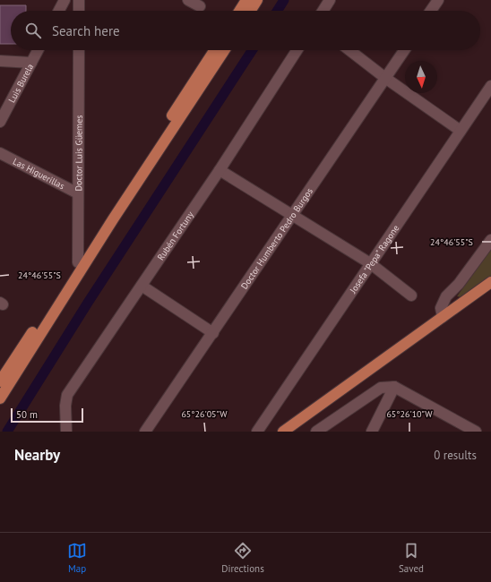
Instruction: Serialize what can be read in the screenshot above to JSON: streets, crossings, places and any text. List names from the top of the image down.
{
  "streets": {
    "street": [
      "Luis Burela",
      "Doctor Luis Güemes",
      "Las Higuerillas",
      "Rubén Fortuny",
      "Doctor Humberto Pedro Burgos",
      "Josefa \"Pepa\" Ragone"
    ]
  },
  "crossings": [
    ["Doctor Luis Güemes", "Las Higuerillas"]
  ],
  "scale_bar": "50 m",
  "north": "bottom",
  "page": {
    "search": "Search here",
    "scale": "50 m",
    "heading": ["Nearby", "0 results"],
    "nav": ["Map", "Directions", "Saved"]
  },
  "coordinates": ["24°46'55\"S", "65°26'05\"W", "65°26'10\"W"]
}
